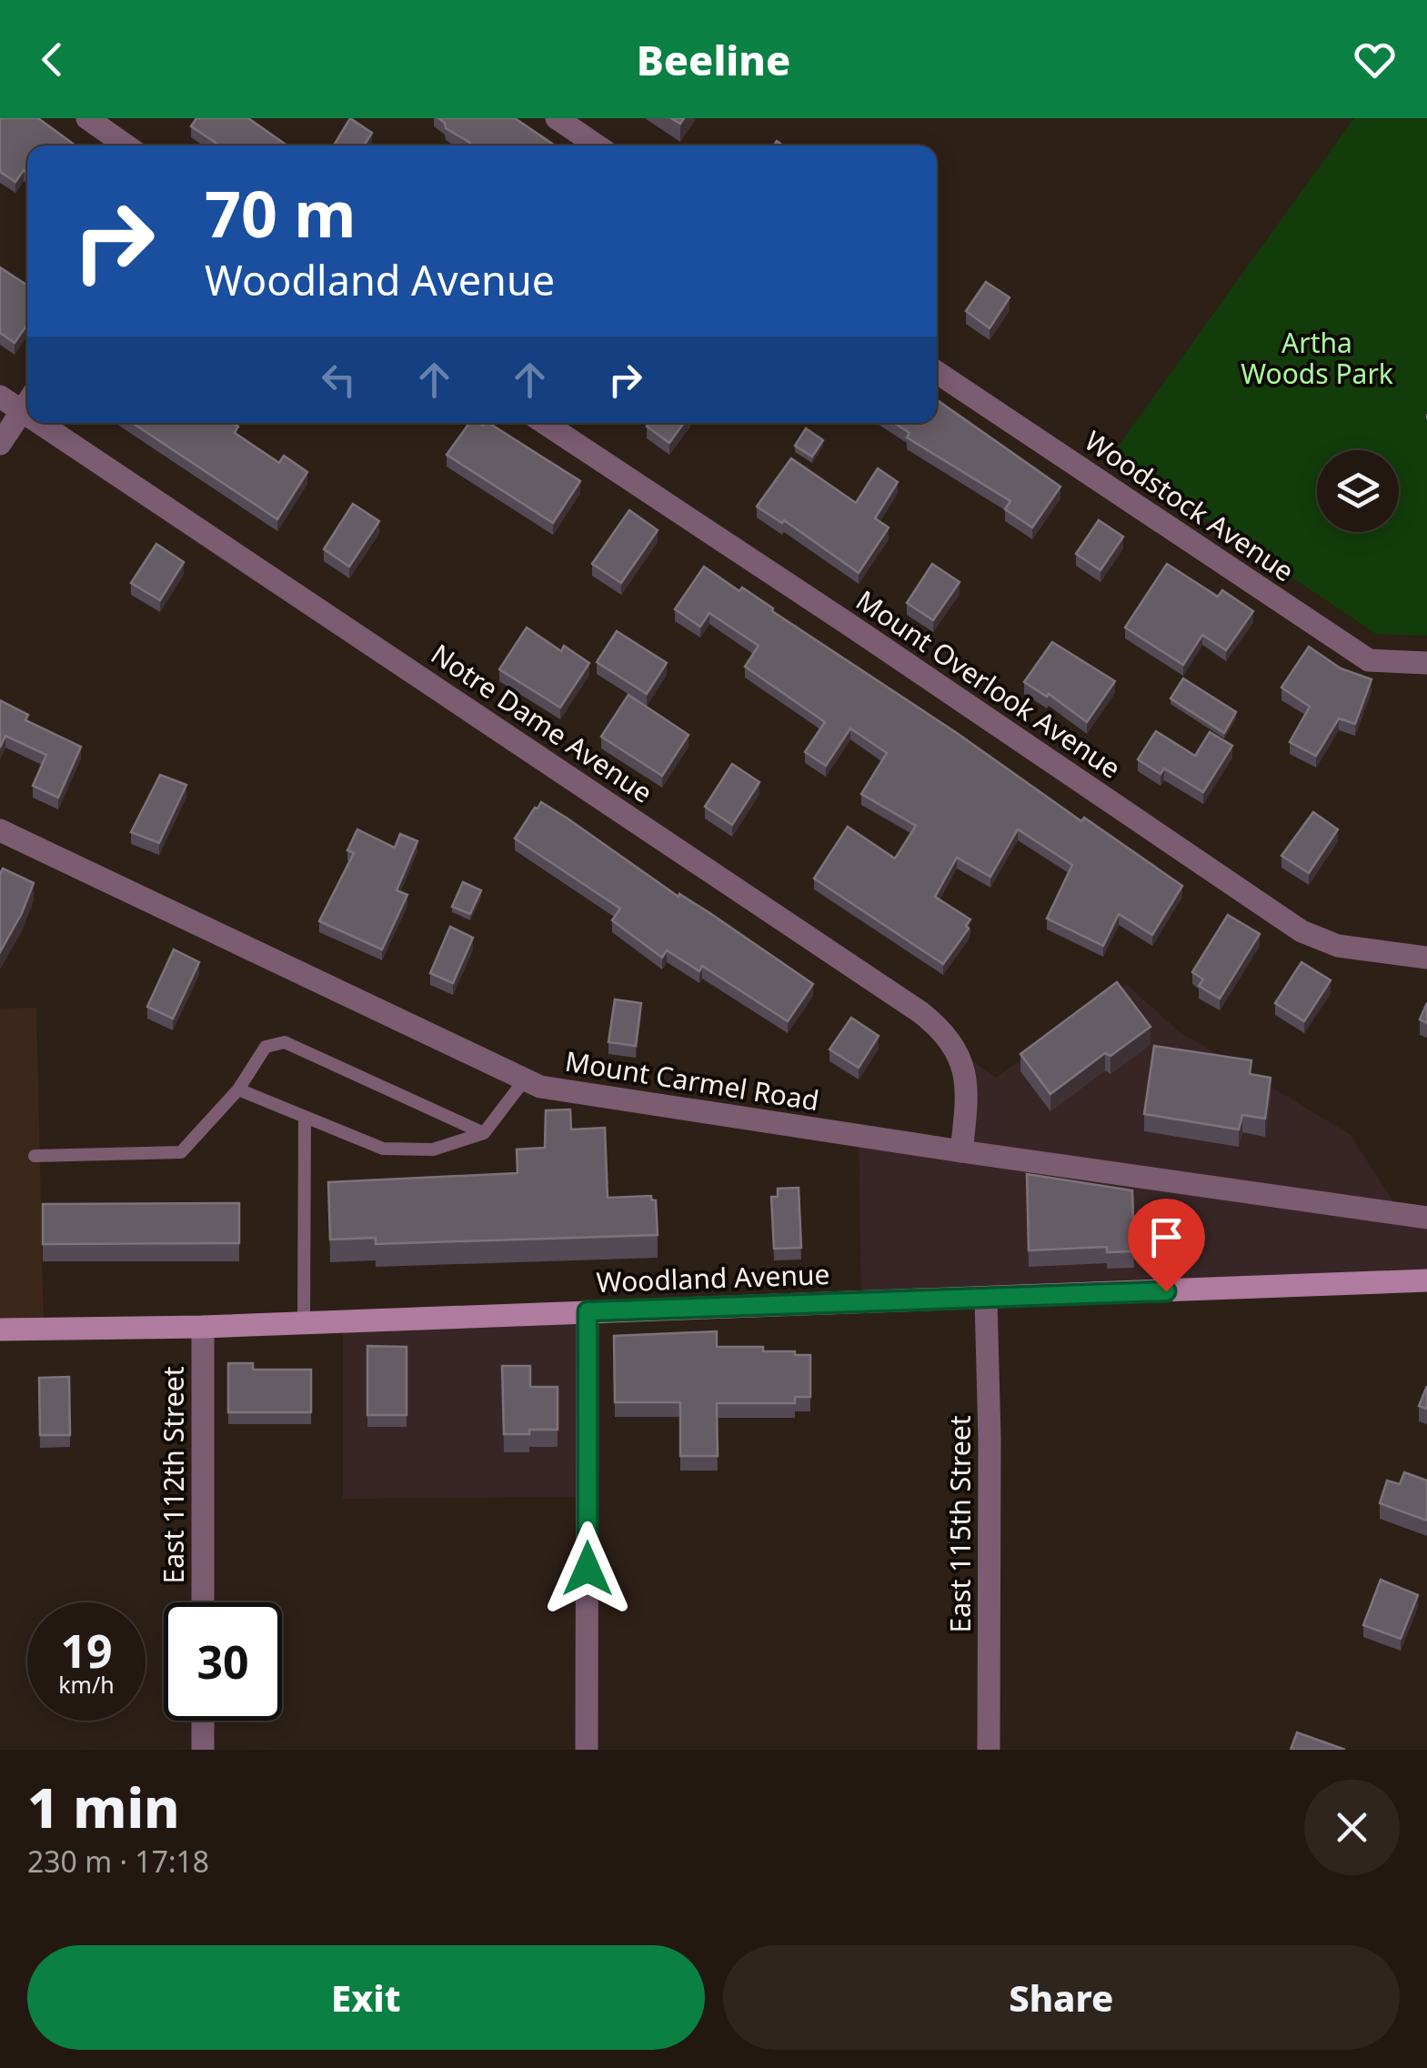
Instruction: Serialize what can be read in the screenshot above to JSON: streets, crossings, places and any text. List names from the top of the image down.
{
  "streets": {
    "main road": ["Woodland Avenue"],
    "street": [
      "Woodstock Avenue",
      "Mount Overlook Avenue",
      "Notre Dame Avenue",
      "Mount Carmel Road",
      "East 112th Street",
      "East 115th Street"
    ]
  },
  "crossings": [
    ["Notre Dame Avenue", "Mount Carmel Road"],
    ["Woodland Avenue", "East 112th Street"],
    ["Woodland Avenue", "East 115th Street"]
  ],
  "parks": ["Artha Woods Park"],
  "page": {
    "header": "Beeline",
    "turn": ["70 m", "Woodland Avenue"],
    "speed": "19 km/h",
    "limit": "30",
    "heading": ["1 min", "230 m · 17:18"],
    "buttons": ["Exit", "Share"]
  }
}
